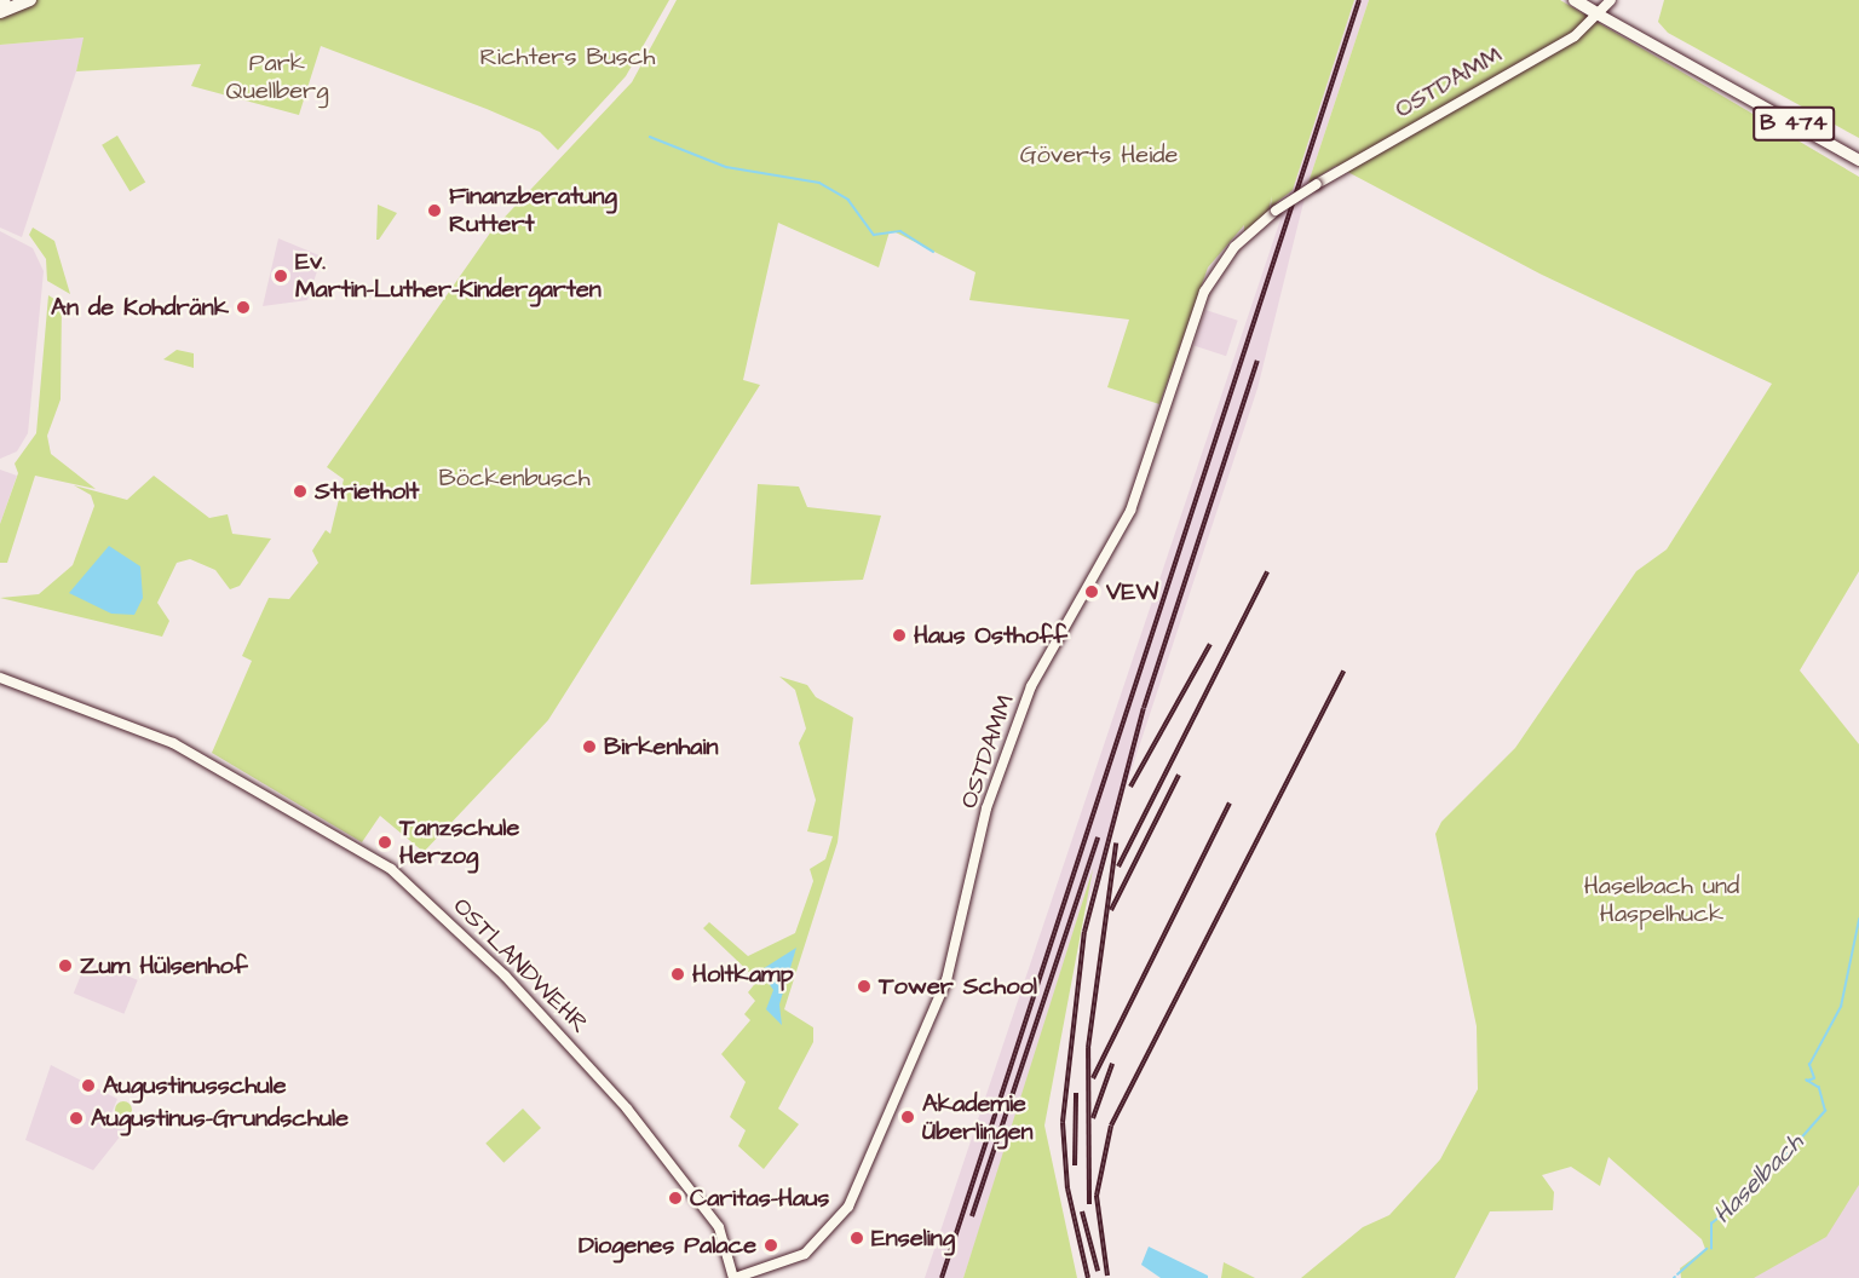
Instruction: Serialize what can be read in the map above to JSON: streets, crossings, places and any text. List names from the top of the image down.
{
  "streets": {
    "highway": ["B 474"],
    "street": ["OSTDAMM", "OSTLANDWEHR"]
  },
  "crossings": [
    ["OSTDAMM", "B 474"],
    ["OSTDAMM", "OSTLANDWEHR"]
  ],
  "water": ["Haselbach"],
  "parks": [
    "Richters Busch",
    "Park Quellberg",
    "Göverts Heide",
    "Böckenbusch",
    "Haselbach und Haspelhuck"
  ],
  "places": [
    "Finanzberatung Ruttert",
    "Ev. Martin-Luther-Kindergarten",
    "An de Kohdränk",
    "Strietholt",
    "VEW",
    "Haus Osthoff",
    "Birkenhain",
    "Tanzschule Herzog",
    "Zum Hülsenhof",
    "Holtkamp",
    "Tower School",
    "Augustinusschule",
    "Akademie Überlingen",
    "Augustinus-Grundschule",
    "Caritas-Haus",
    "Enseling",
    "Diogenes Palace"
  ]
}
